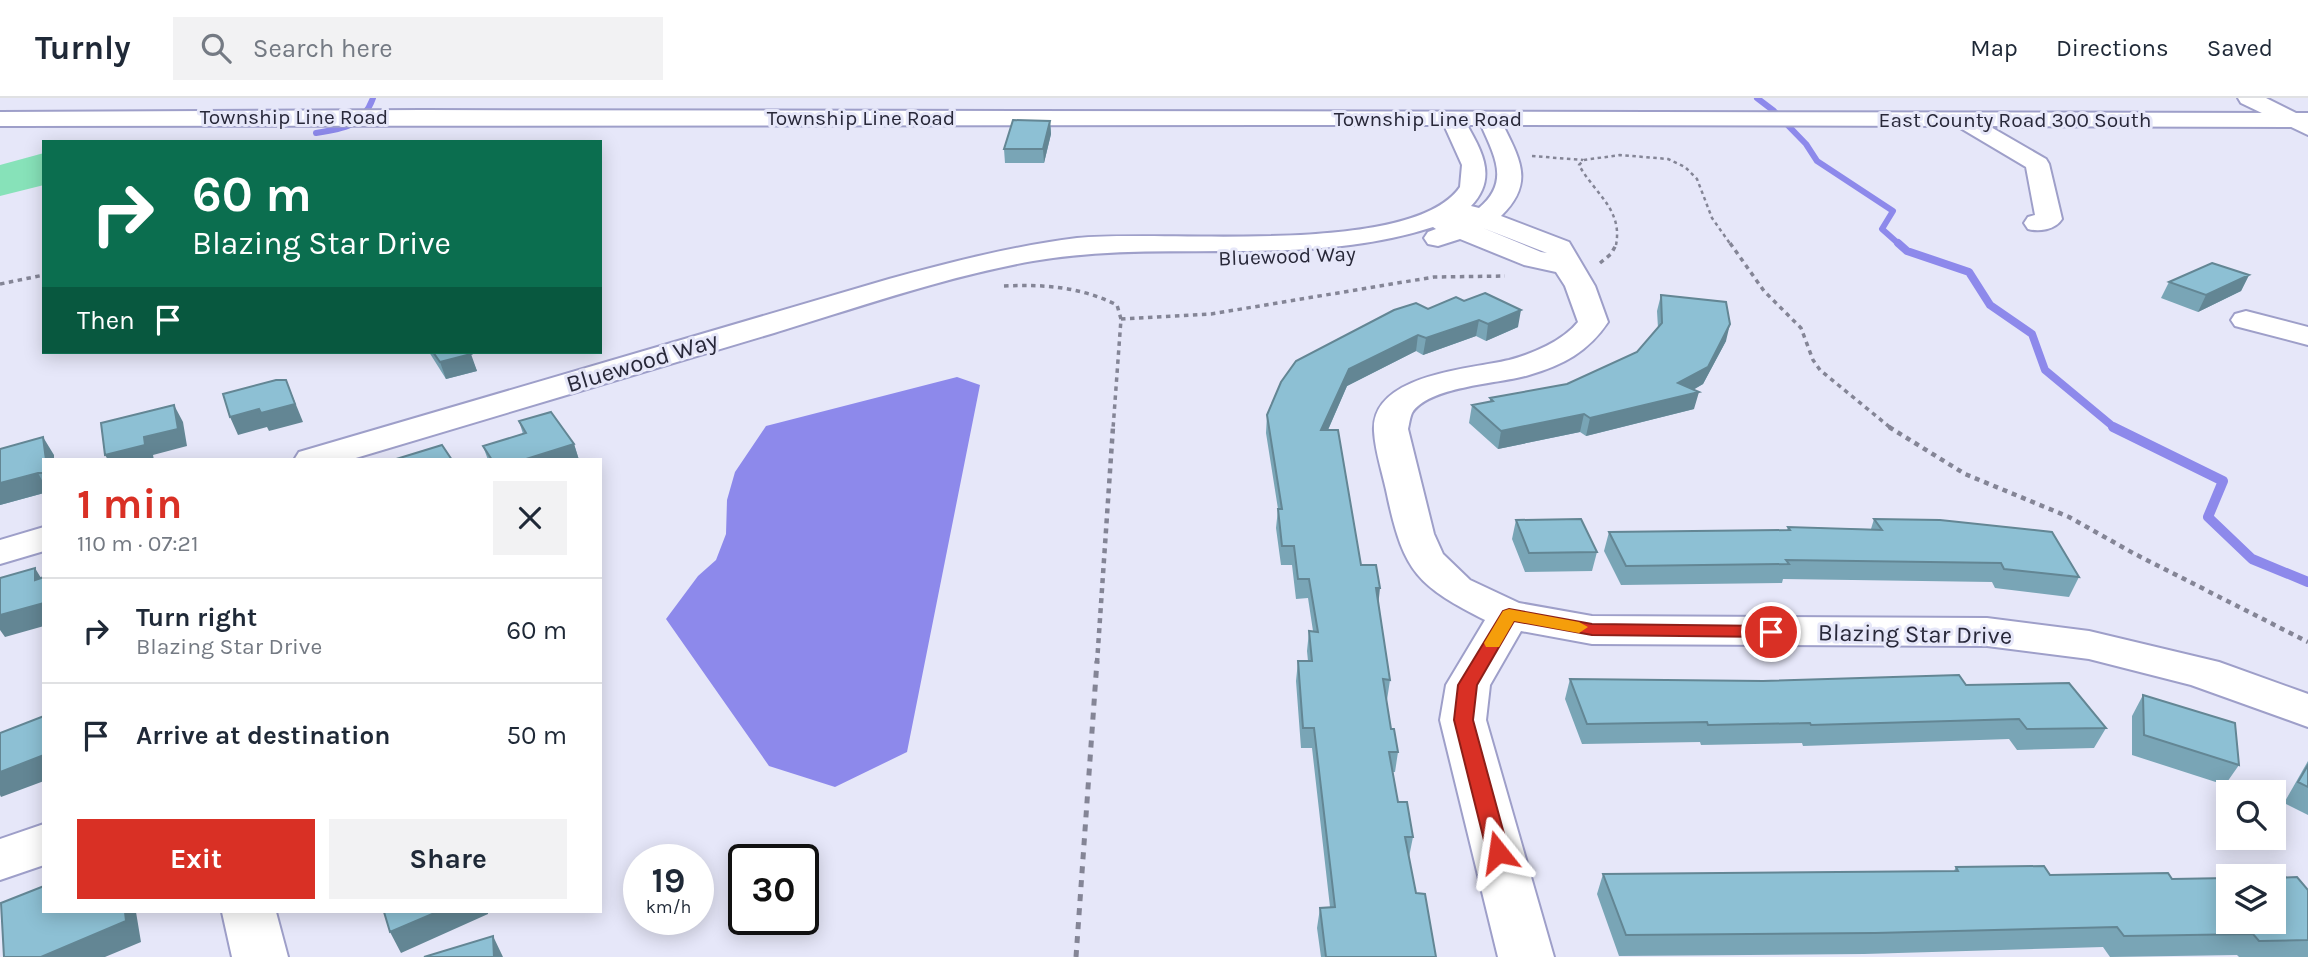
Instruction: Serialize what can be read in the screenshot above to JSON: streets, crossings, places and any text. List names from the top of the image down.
{
  "streets": {
    "street": [
      "Township Line Road",
      "East County Road 300 South",
      "Bluewood Way",
      "Blazing Star Drive"
    ]
  },
  "crossings": [
    ["Township Line Road", "East County Road 300 South"],
    ["Township Line Road", "Bluewood Way"]
  ],
  "page": {
    "header": "Turnly",
    "search": "Search here",
    "nav": ["Map", "Directions", "Saved"],
    "turn": ["60 m", "Blazing Star Drive"],
    "then": "Then",
    "heading": ["1 min", "110 m · 07:21"],
    "list": [
      {
        "name": "Turn right",
        "note": "Blazing Star Drive",
        "value": "60 m"
      },
      {
        "name": "Arrive at destination",
        "value": "50 m"
      }
    ],
    "buttons": ["Exit", "Share"],
    "speed": "19 km/h",
    "limit": "30"
  }
}
